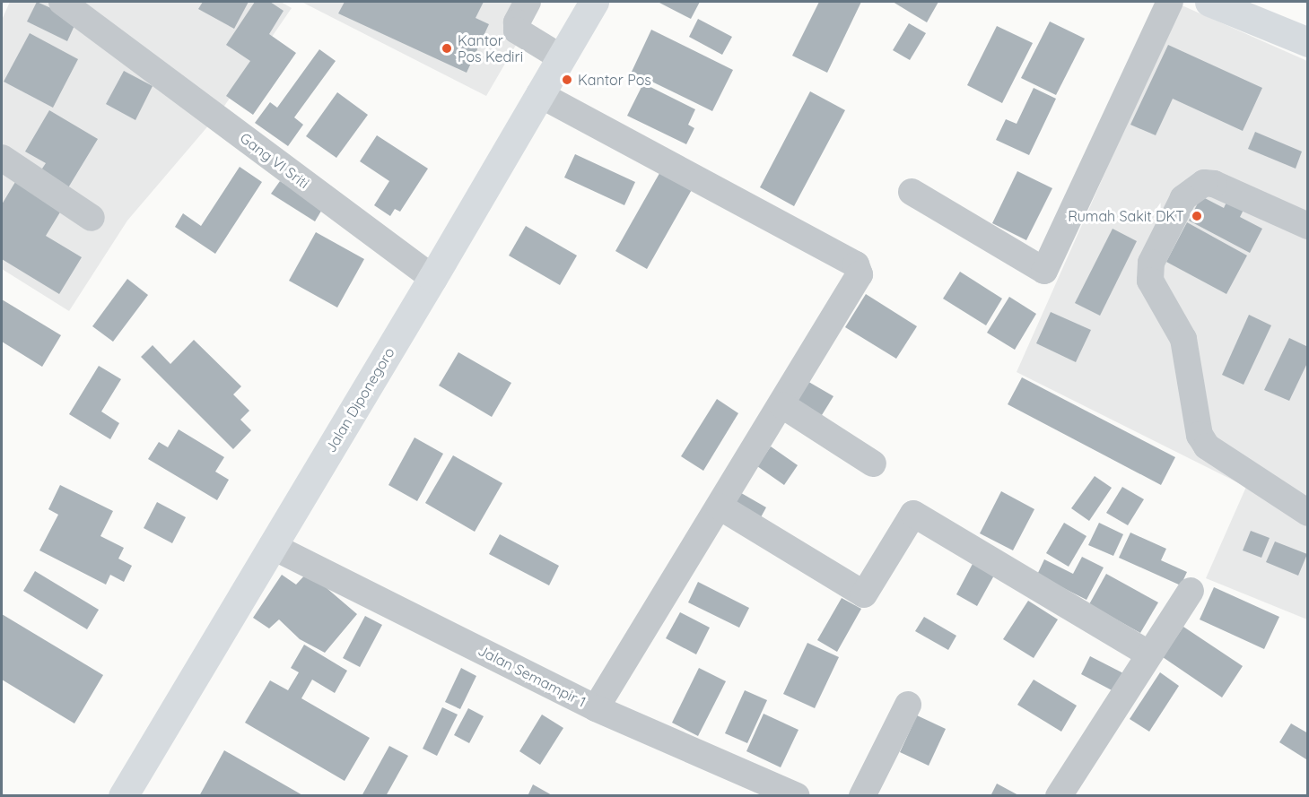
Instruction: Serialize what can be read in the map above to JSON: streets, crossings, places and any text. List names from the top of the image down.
{
  "streets": {
    "main road": ["Jalan Diponegoro"],
    "street": ["Gang VI Sriti", "Jalan Semampir 1"]
  },
  "crossings": [
    ["Gang VI Sriti", "Jalan Diponegoro"],
    ["Jalan Diponegoro", "Jalan Semampir 1"]
  ],
  "places": ["Kantor Pos Kediri", "Kantor Pos", "Rumah Sakit DKT"]
}
